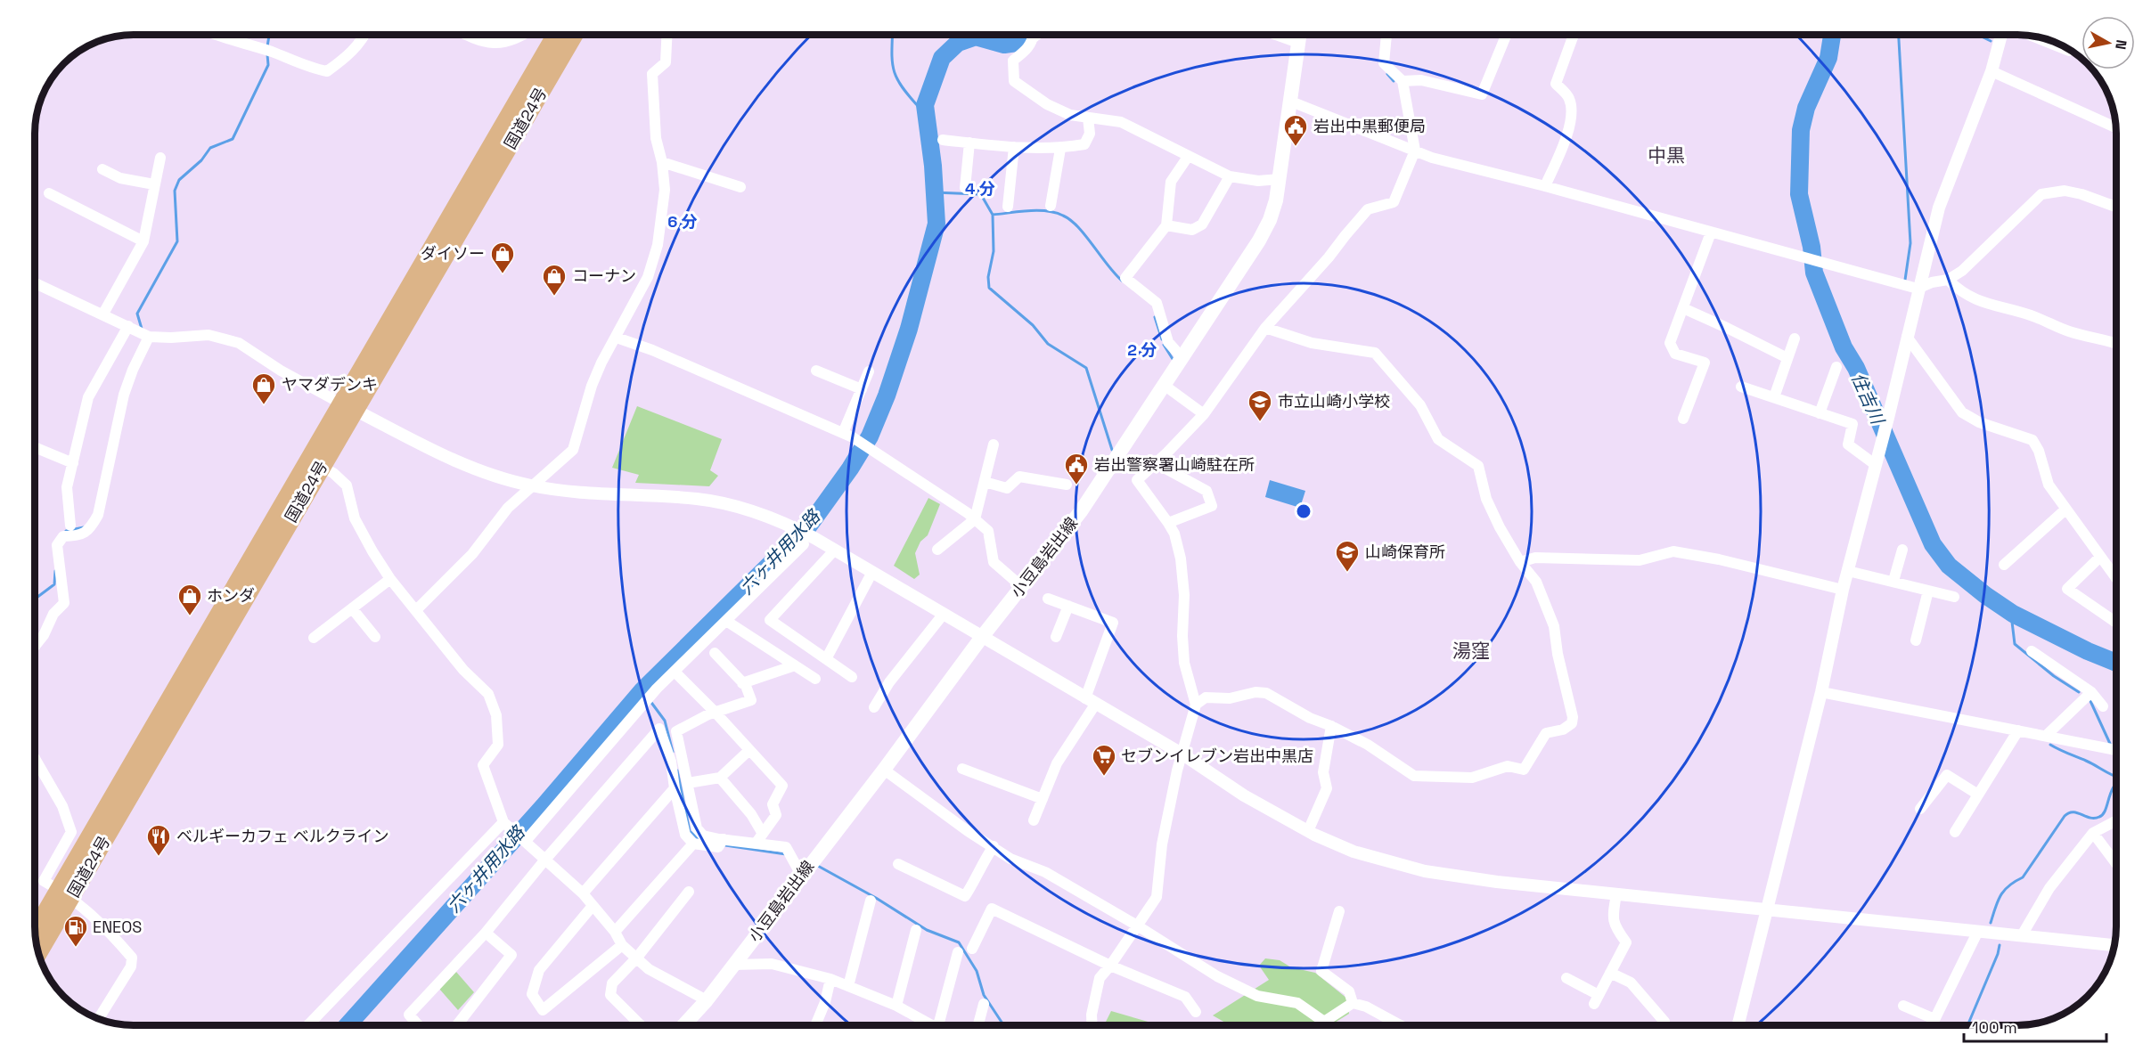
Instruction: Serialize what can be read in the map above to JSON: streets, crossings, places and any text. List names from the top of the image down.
{
  "streets": {
    "highway": ["国道24号"],
    "main road": ["小豆島岩出線"]
  },
  "districts": ["中黒", "湯窪"],
  "water": ["住吉川", "六ヶ井用水路"],
  "places": {
    "public building": ["岩出中黒郵便局", "岩出警察署山崎駐在所"],
    "shop": [
      "ダイソー",
      "コーナン",
      "ヤマダデンキ",
      "ホンダ"
    ],
    "school or university": ["市立山崎小学校", "山崎保育所"],
    "supermarket": ["セブンイレブン岩出中黒店"],
    "restaurant": ["ベルギーカフェ ベルクライン"],
    "fuel station": ["ENEOS"]
  },
  "scale_bar": "100 m",
  "north": "right",
  "rings": ["4 分", "6 分", "2 分"]
}
